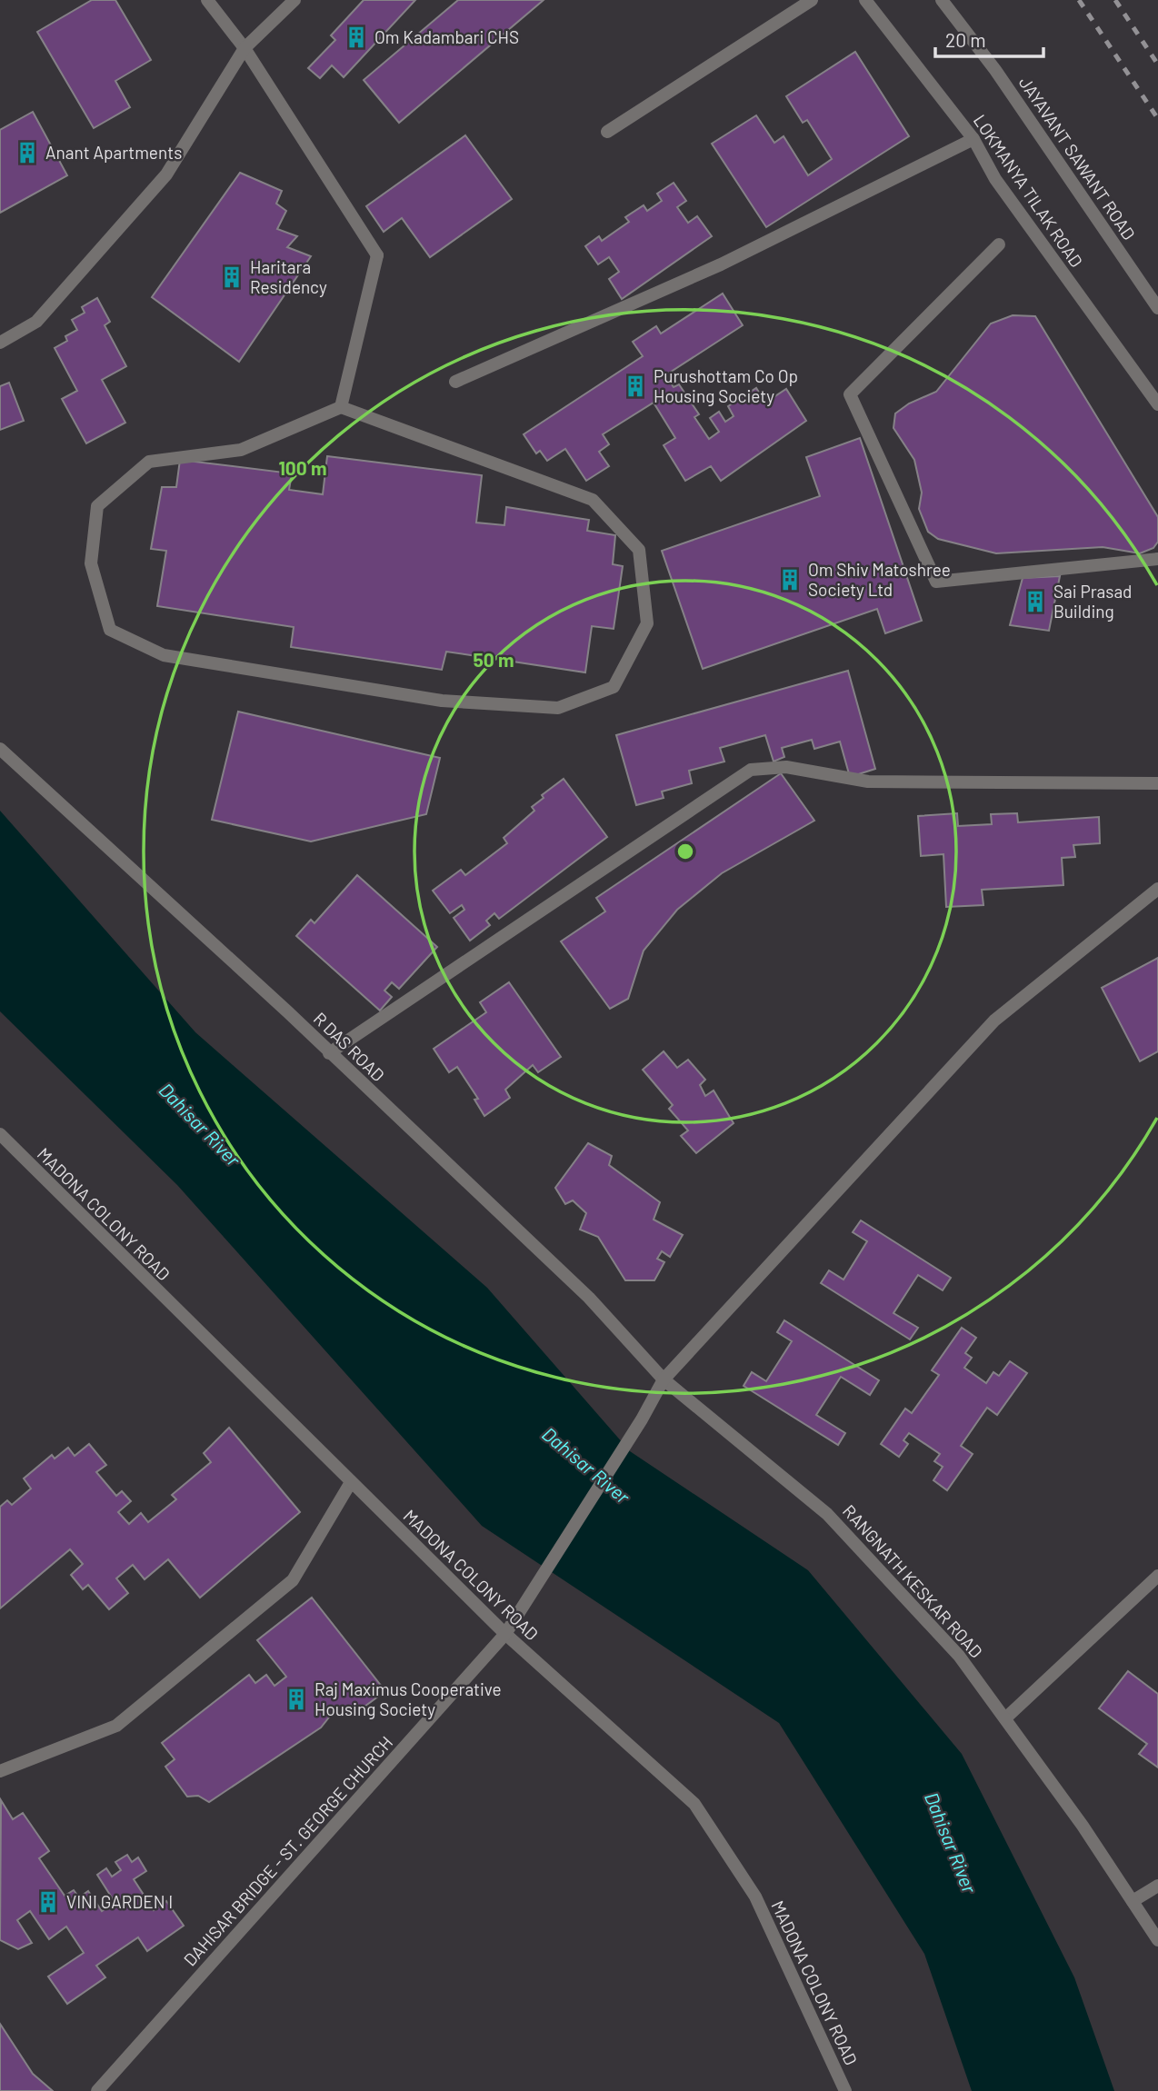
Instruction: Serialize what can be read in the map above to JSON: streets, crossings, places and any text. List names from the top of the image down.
{
  "streets": {
    "street": [
      "JAYAVANT SAWANT ROAD",
      "LOKMANYA TILAK ROAD",
      "R DAS ROAD",
      "MADONA COLONY ROAD",
      "RANGNATH KESKAR ROAD",
      "DAHISAR BRIDGE - ST. GEORGE CHURCH"
    ]
  },
  "crossings": [
    ["R DAS ROAD", "RANGNATH KESKAR ROAD"],
    ["R DAS ROAD", "DAHISAR BRIDGE - ST. GEORGE CHURCH"],
    ["MADONA COLONY ROAD", "DAHISAR BRIDGE - ST. GEORGE CHURCH"],
    ["RANGNATH KESKAR ROAD", "DAHISAR BRIDGE - ST. GEORGE CHURCH"]
  ],
  "water": ["Dahisar River"],
  "places": {
    "building": [
      "Om Kadambari CHS",
      "Anant Apartments",
      "Haritara Residency",
      "Purushottam Co Op Housing Society",
      "Om Shiv Matoshree Society Ltd",
      "Sai Prasad Building",
      "Raj Maximus Cooperative Housing Society",
      "VINI GARDEN I"
    ]
  },
  "scale_bar": "20 m",
  "rings": ["100 m", "50 m"]
}
